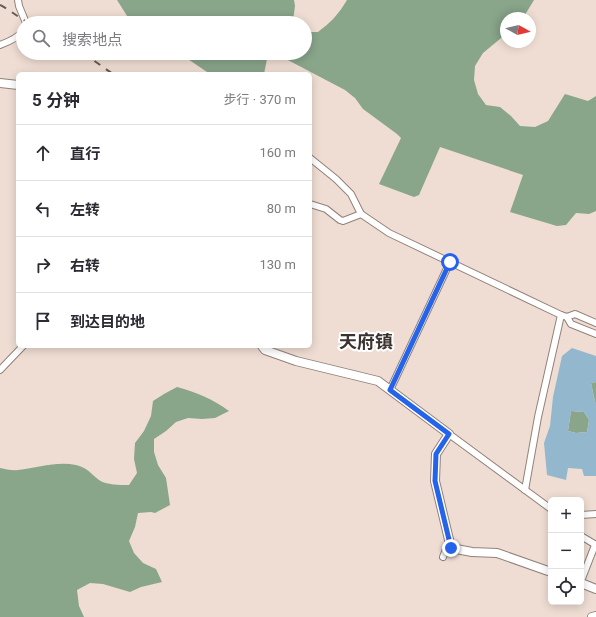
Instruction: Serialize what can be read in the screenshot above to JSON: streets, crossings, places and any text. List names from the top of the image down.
{
  "districts": ["天府镇"],
  "north": "right",
  "page": {
    "search": "搜索地点",
    "heading": ["5 分钟", "步行 · 370 m"],
    "list": [
      ["直行", "160 m"],
      ["左转", "80 m"],
      ["右转", "130 m"],
      "到达目的地"
    ],
    "map_buttons": ["+", "−"]
  }
}
